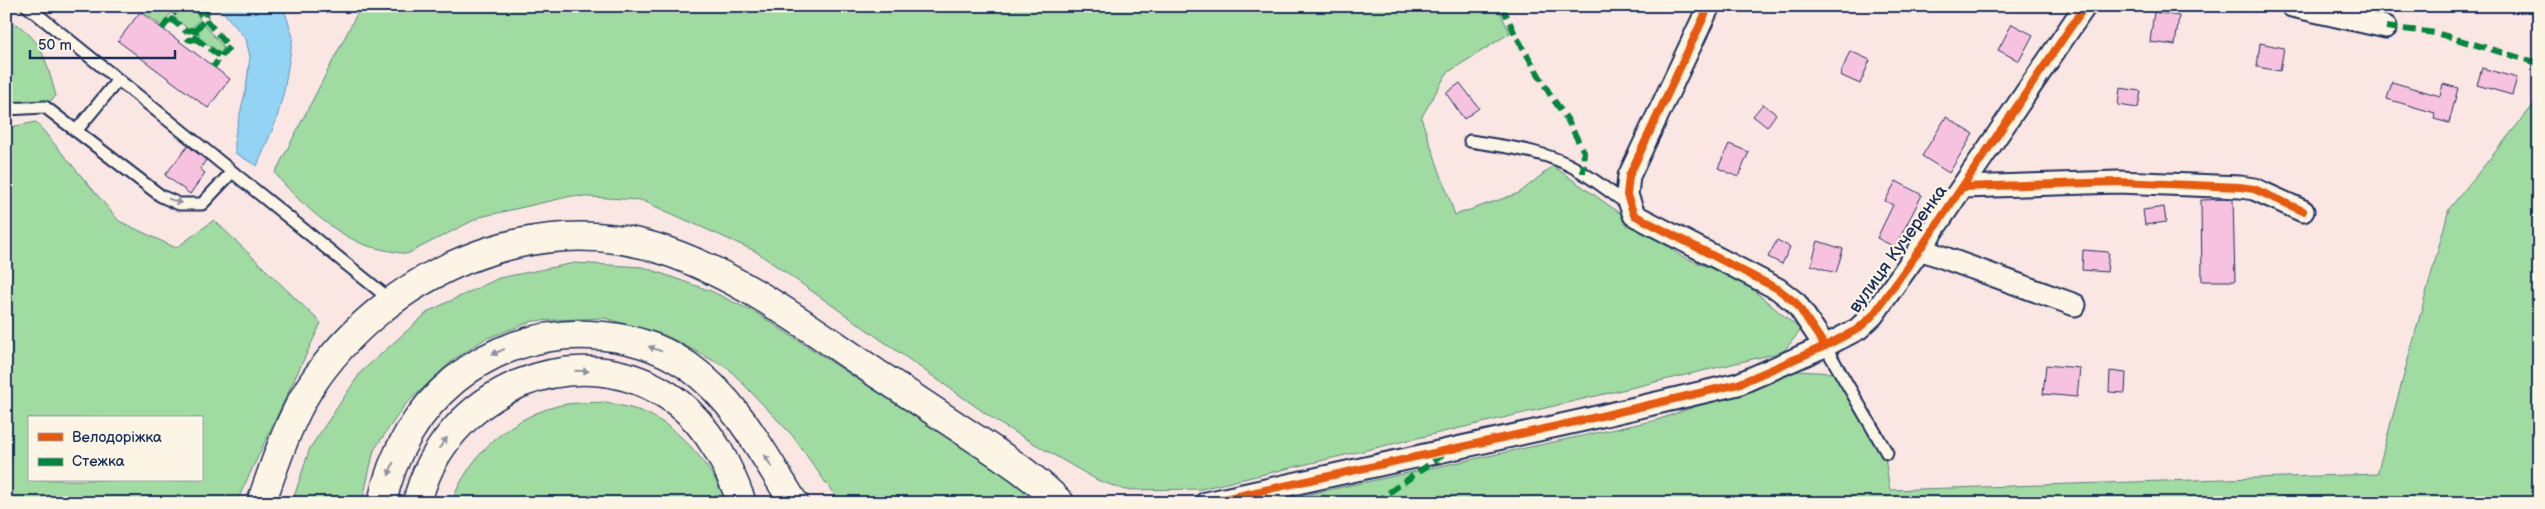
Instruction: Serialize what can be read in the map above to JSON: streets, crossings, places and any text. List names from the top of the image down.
{
  "streets": {
    "street": ["вулиця Кучеренка"]
  },
  "legend": ["Велодоріжка", "Стежка"],
  "scale_bar": "50 m"
}
